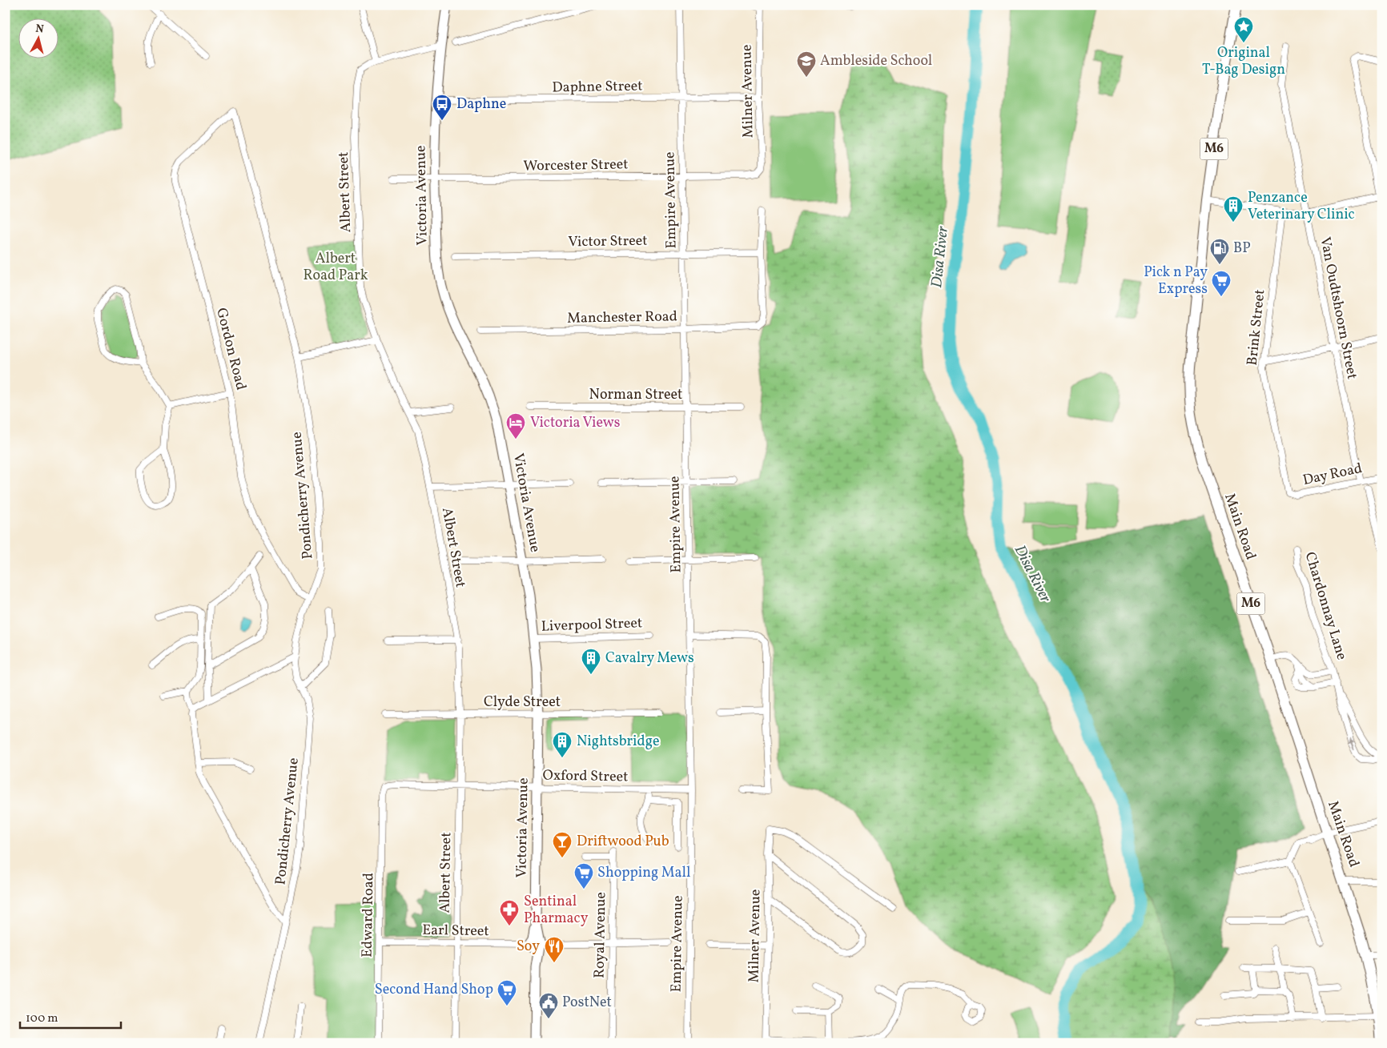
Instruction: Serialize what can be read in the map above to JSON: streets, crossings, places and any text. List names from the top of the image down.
{
  "streets": {
    "main road": ["M6", "Main Road"],
    "street": [
      "Daphne Street",
      "Milner Avenue",
      "Worcester Street",
      "Albert Street",
      "Victoria Avenue",
      "Empire Avenue",
      "Victor Street",
      "Van Oudtshoorn Street",
      "Manchester Road",
      "Brink Street",
      "Gordon Road",
      "Norman Street",
      "Day Road",
      "Pondicherry Avenue",
      "Chardonnay Lane",
      "Liverpool Street",
      "Clyde Street",
      "Oxford Street",
      "Edward Road",
      "Earl Street",
      "Royal Avenue"
    ]
  },
  "crossings": [
    ["Daphne Street", "Milner Avenue"],
    ["Daphne Street", "Victoria Avenue"],
    ["Daphne Street", "Empire Avenue"],
    ["Milner Avenue", "Worcester Street"],
    ["Worcester Street", "Victoria Avenue"],
    ["Worcester Street", "Empire Avenue"],
    ["Albert Street", "Clyde Street"],
    ["Albert Street", "Oxford Street"],
    ["Albert Street", "Earl Street"],
    ["Victoria Avenue", "Liverpool Street"],
    ["Victoria Avenue", "Clyde Street"],
    ["Victoria Avenue", "Oxford Street"],
    ["Victoria Avenue", "Earl Street"],
    ["Empire Avenue", "Victor Street"],
    ["Empire Avenue", "Manchester Road"],
    ["Empire Avenue", "Norman Street"],
    ["Empire Avenue", "Oxford Street"],
    ["Victor Street", "Manchester Road"],
    ["Van Oudtshoorn Street", "Day Road"],
    ["Brink Street", "Day Road"],
    ["Gordon Road", "Pondicherry Avenue"],
    ["Oxford Street", "Edward Road"],
    ["Edward Road", "Earl Street"],
    ["Earl Street", "Royal Avenue"]
  ],
  "water": ["Disa River"],
  "parks": ["Albert Road Park"],
  "places": {
    "place": ["Original T-Bag Design"],
    "school or university": ["Ambleside School"],
    "bus stop": ["Daphne"],
    "building": ["Penzance Veterinary Clinic", "Cavalry Mews", "Nightsbridge"],
    "fuel station": ["BP"],
    "supermarket": ["Pick n Pay Express", "Shopping Mall", "Second Hand Shop"],
    "hotel": ["Victoria Views"],
    "bar": ["Driftwood Pub"],
    "pharmacy": ["Sentinal Pharmacy"],
    "restaurant": ["Soy"],
    "public building": ["PostNet"]
  },
  "scale_bar": "100 m",
  "north": "top"
}
